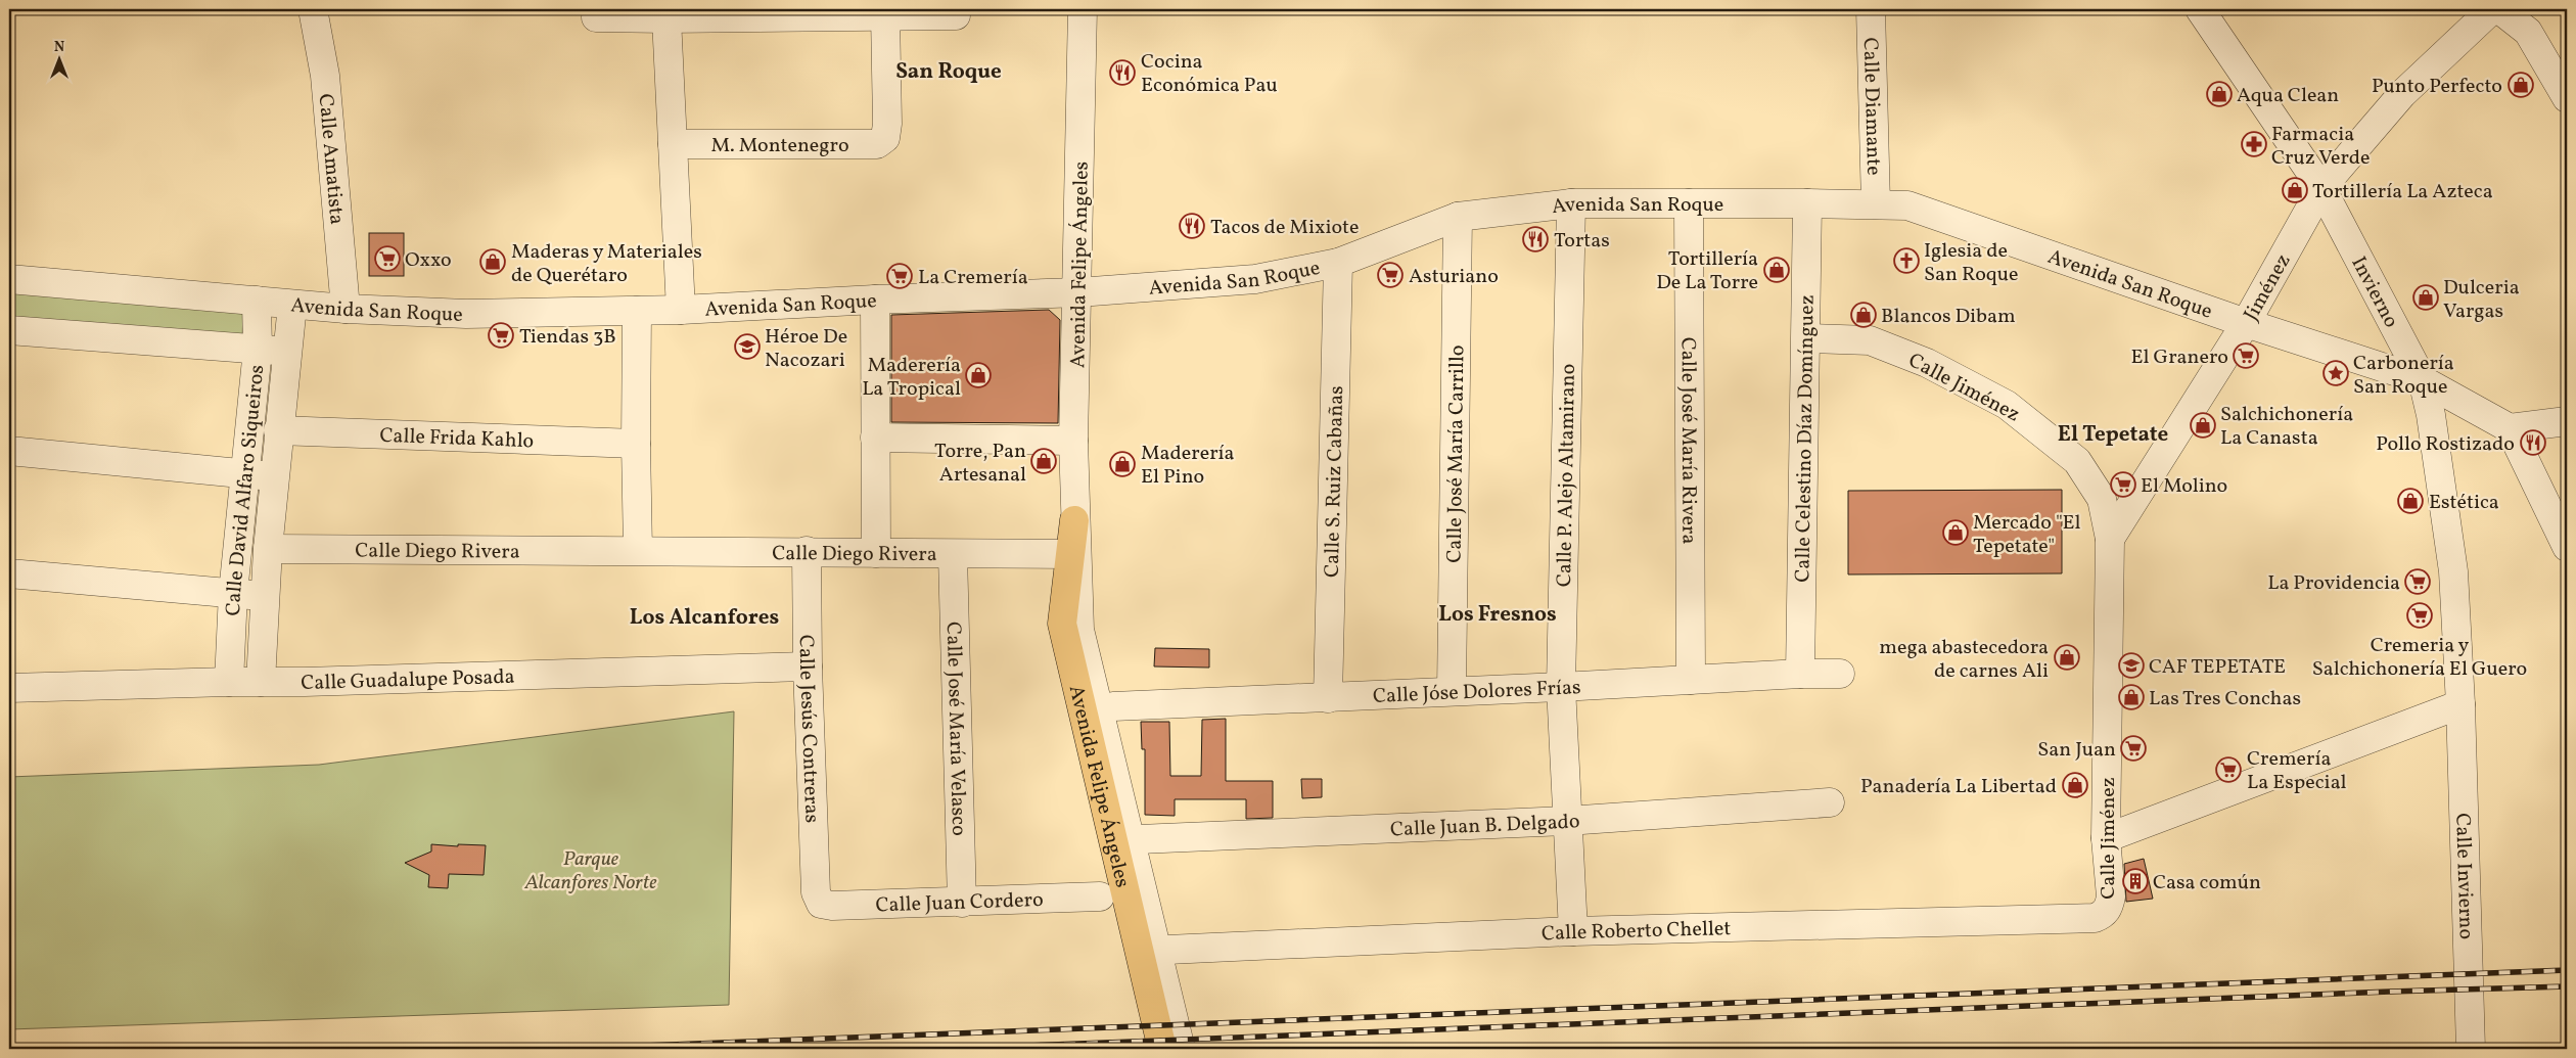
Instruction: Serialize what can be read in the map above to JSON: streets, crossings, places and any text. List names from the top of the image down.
{
  "streets": {
    "main road": ["Avenida Felipe Ángeles"],
    "street": [
      "Calle Diamante",
      "M. Montenegro",
      "Calle Amatista",
      "Avenida San Roque",
      "Jiménez",
      "Invierno",
      "Calle Jiménez",
      "Calle Frida Kahlo",
      "Calle Celestino Díaz Domínguez",
      "Calle José María Rivera",
      "Calle José María Carrillo",
      "Calle P. Alejo Altamirano",
      "Calle S. Ruiz Cabañas",
      "Calle David Alfaro Siqueiros",
      "Calle Diego Rivera",
      "Calle Guadalupe Posada",
      "Calle Jóse Dolores Frías",
      "Calle Jesús Contreras",
      "Calle José María Velasco",
      "Calle Juan B. Delgado",
      "Calle Invierno",
      "Calle Juan Cordero",
      "Calle Roberto Chellet"
    ]
  },
  "crossings": [
    ["Calle Diamante", "Avenida San Roque"],
    ["Calle Amatista", "Avenida San Roque"],
    ["Avenida San Roque", "Avenida Felipe Ángeles"],
    ["Avenida San Roque", "Jiménez"],
    ["Avenida San Roque", "Invierno"],
    ["Avenida San Roque", "Calle Celestino Díaz Domínguez"],
    ["Avenida San Roque", "Calle José María Rivera"],
    ["Avenida San Roque", "Calle José María Carrillo"],
    ["Avenida San Roque", "Calle P. Alejo Altamirano"],
    ["Avenida San Roque", "Calle S. Ruiz Cabañas"],
    ["Avenida San Roque", "Calle David Alfaro Siqueiros"],
    ["Avenida Felipe Ángeles", "Calle Diego Rivera"],
    ["Jiménez", "Invierno"],
    ["Jiménez", "Calle Jiménez"],
    ["Invierno", "Calle Invierno"],
    ["Calle Jiménez", "Calle Celestino Díaz Domínguez"],
    ["Calle Jiménez", "Calle Roberto Chellet"],
    ["Calle Frida Kahlo", "Calle David Alfaro Siqueiros"],
    ["Calle Celestino Díaz Domínguez", "Calle Jóse Dolores Frías"],
    ["Calle José María Rivera", "Calle Jóse Dolores Frías"],
    ["Calle José María Carrillo", "Calle Jóse Dolores Frías"],
    ["Calle P. Alejo Altamirano", "Calle Jóse Dolores Frías"],
    ["Calle P. Alejo Altamirano", "Calle Juan B. Delgado"],
    ["Calle P. Alejo Altamirano", "Calle Roberto Chellet"],
    ["Calle S. Ruiz Cabañas", "Calle Jóse Dolores Frías"],
    ["Calle David Alfaro Siqueiros", "Calle Diego Rivera"],
    ["Calle David Alfaro Siqueiros", "Calle Guadalupe Posada"],
    ["Calle Diego Rivera", "Calle Jesús Contreras"],
    ["Calle Diego Rivera", "Calle José María Velasco"],
    ["Calle Guadalupe Posada", "Calle Jesús Contreras"],
    ["Calle Jesús Contreras", "Calle Juan Cordero"],
    ["Calle José María Velasco", "Calle Juan Cordero"]
  ],
  "districts": [
    "San Roque",
    "El Tepetate",
    "Los Fresnos",
    "Los Alcanfores"
  ],
  "parks": ["Parque Alcanfores Norte"],
  "places": {
    "restaurant": [
      "Cocina Económica Pau",
      "Tacos de Mixiote",
      "Tortas",
      "Pollo Rostizado"
    ],
    "shop": [
      "Punto Perfecto",
      "Aqua Clean",
      "Tortillería La Azteca",
      "Maderas y Materiales de Querétaro",
      "Tortillería De La Torre",
      "Dulceria Vargas",
      "Blancos Dibam",
      "Maderería La Tropical",
      "Salchichonería La Canasta",
      "Torre, Pan Artesanal",
      "Maderería El Pino",
      "Estética",
      "Mercado \"El Tepetate\"",
      "mega abastecedora de carnes Ali",
      "Las Tres Conchas",
      "Panadería La Libertad"
    ],
    "pharmacy": ["Farmacia Cruz Verde"],
    "supermarket": [
      "Oxxo",
      "Asturiano",
      "La Cremería",
      "Tiendas 3B",
      "El Granero",
      "El Molino",
      "La Providencia",
      "Cremeria y Salchichonería El Guero",
      "San Juan",
      "Cremería La Especial"
    ],
    "church": ["Iglesia de San Roque"],
    "school or university": ["Héroe De Nacozari", "CAF TEPETATE"],
    "place": ["Carbonería San Roque"],
    "building": ["Casa común"]
  },
  "north": "top"
}
